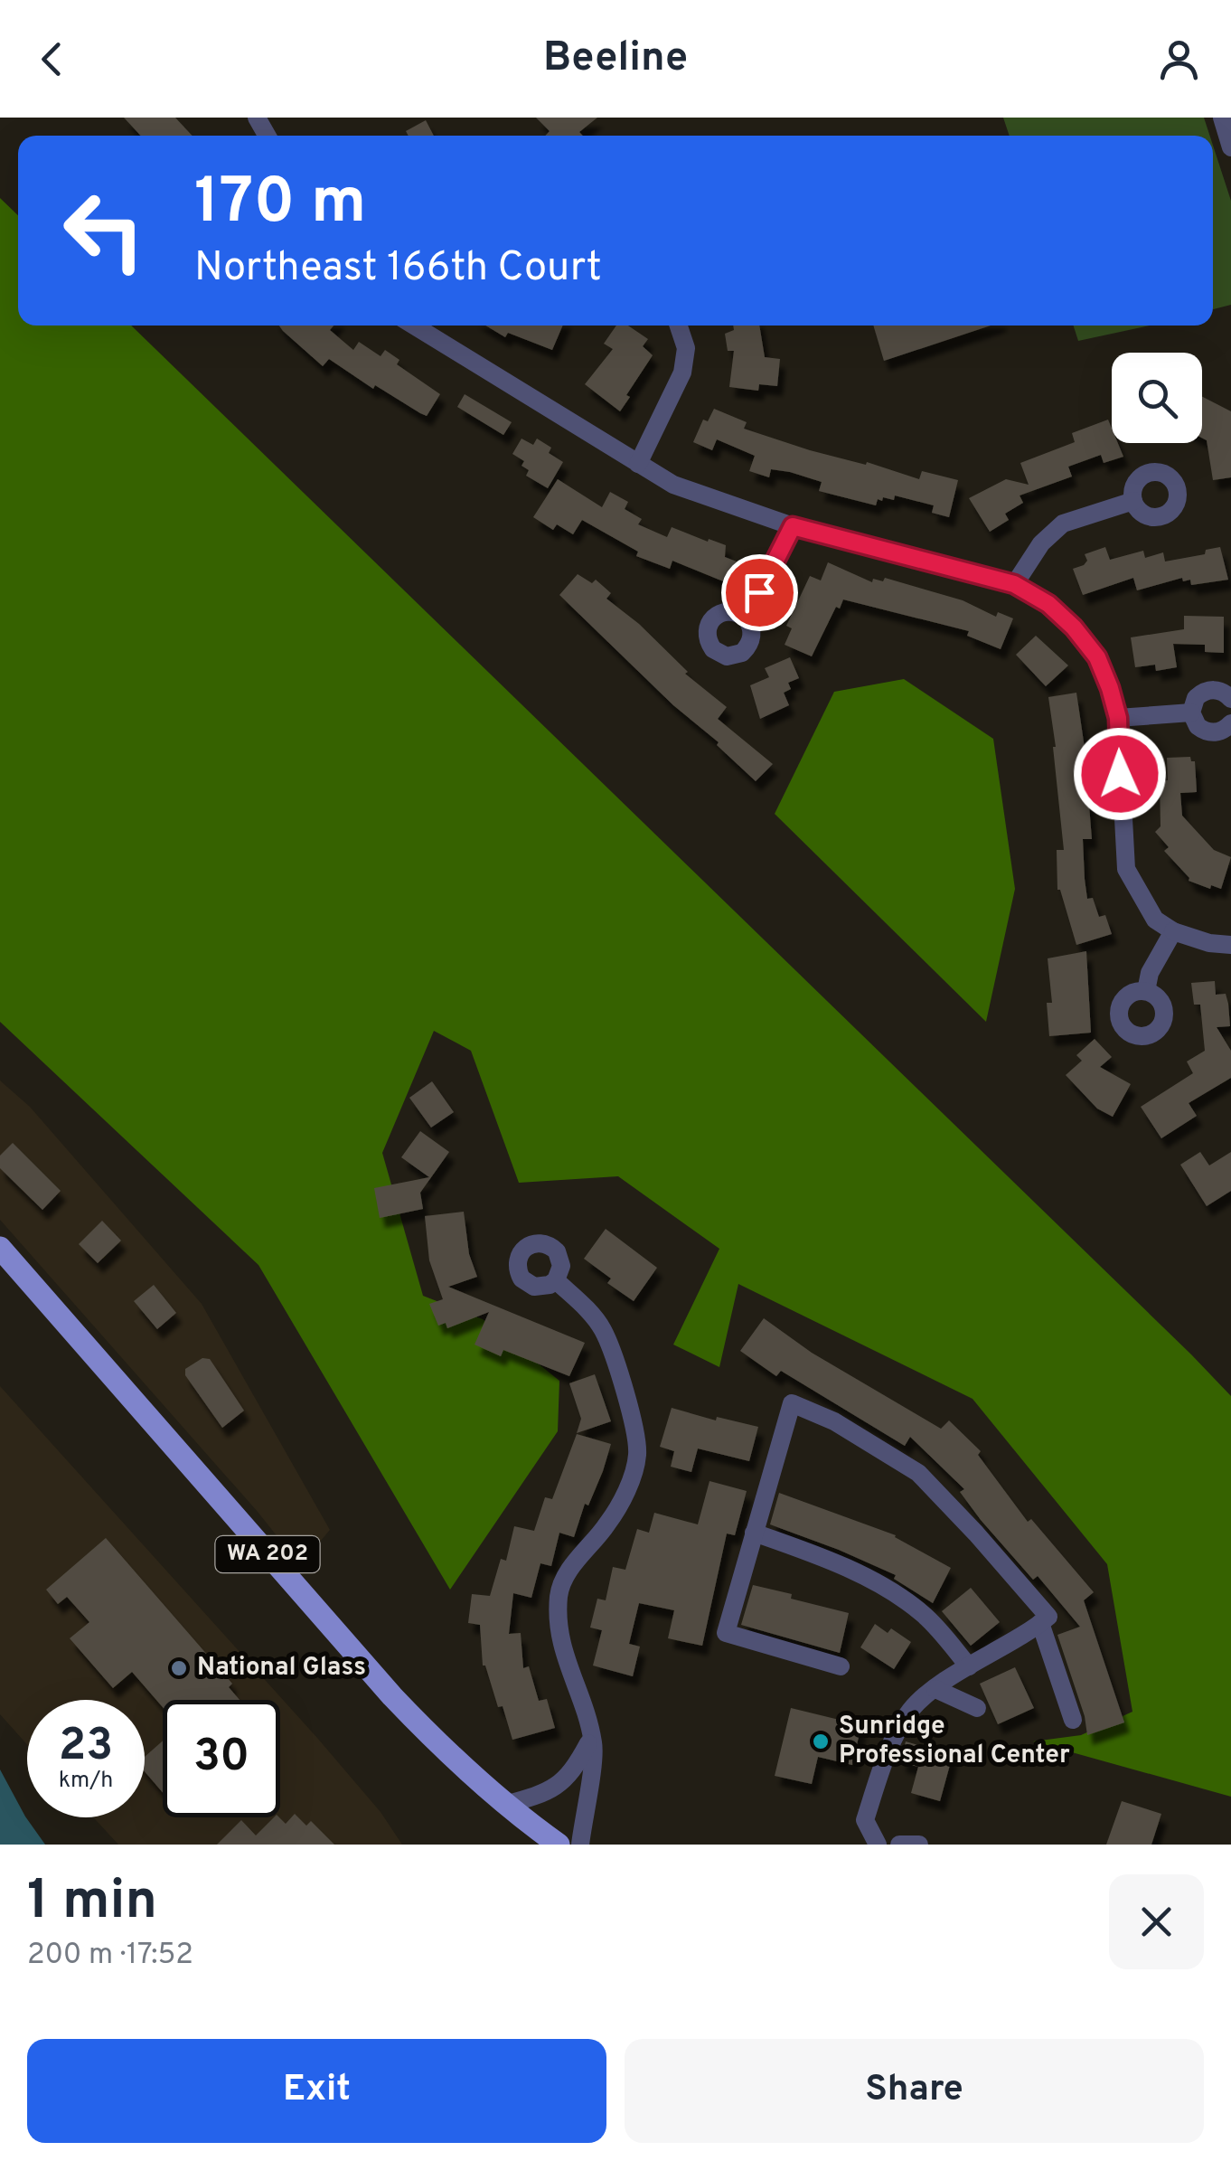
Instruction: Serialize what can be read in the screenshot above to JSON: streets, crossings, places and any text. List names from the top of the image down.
{
  "streets": {
    "main road": ["WA 202"]
  },
  "places": ["National Glass", "Sunridge Professional Center"],
  "page": {
    "header": "Beeline",
    "turn": ["170 m", "Northeast 166th Court"],
    "speed": "23 km/h",
    "limit": "30",
    "heading": ["1 min", "200 m · 17:52"],
    "buttons": ["Exit", "Share"]
  }
}
